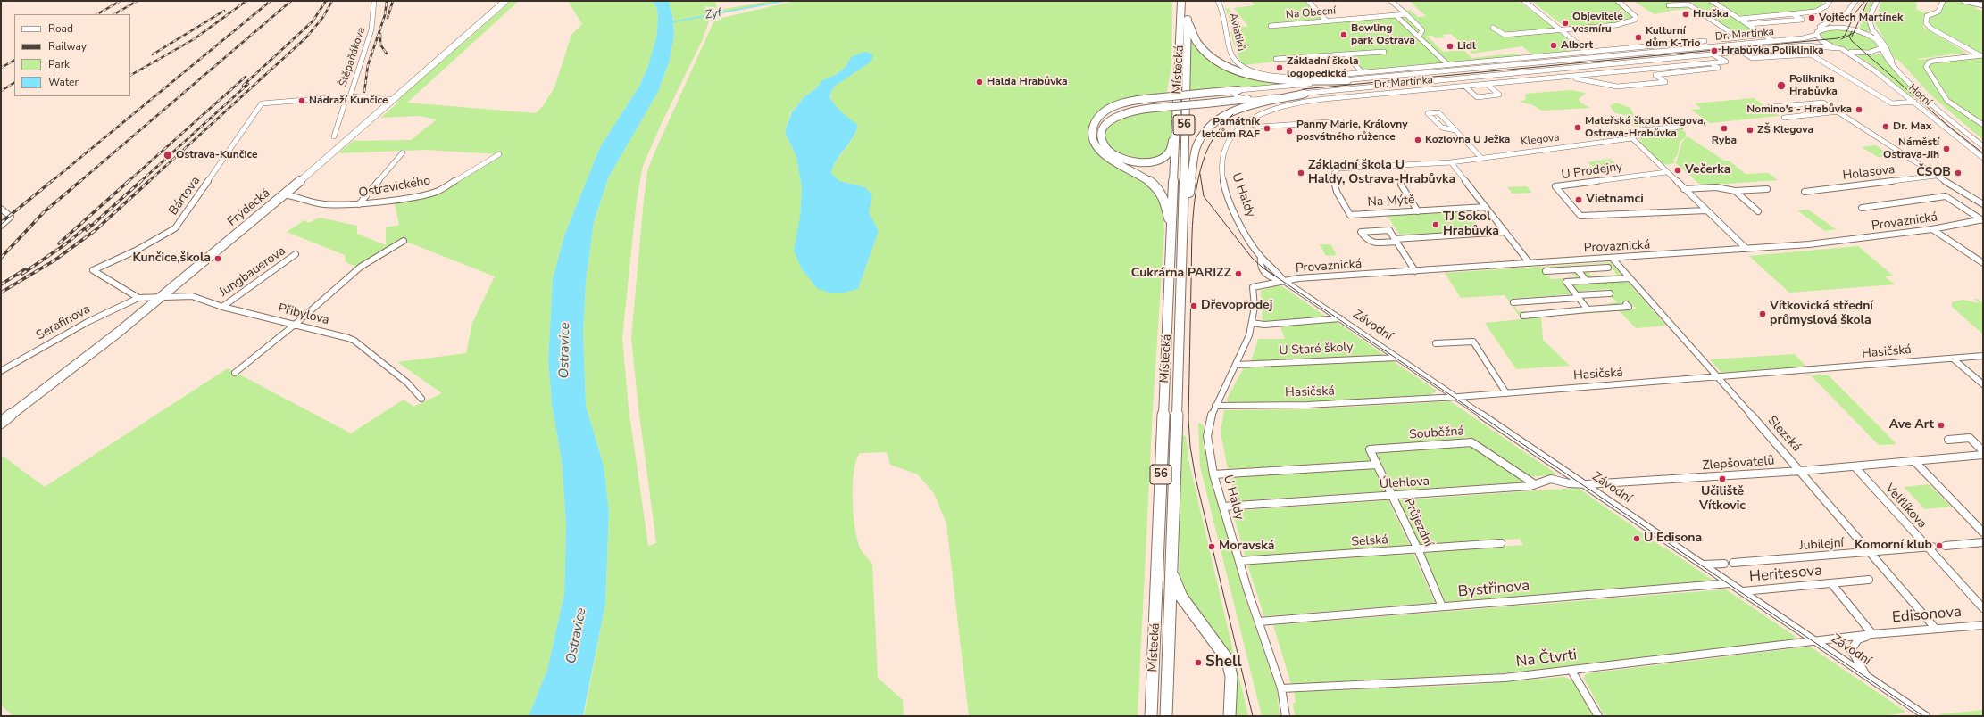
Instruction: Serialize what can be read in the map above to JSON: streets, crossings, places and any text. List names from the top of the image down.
{
  "streets": {
    "highway": ["Místecká", "56"],
    "main road": ["Frýdecká"],
    "street": [
      "Na Obecní",
      "Aviatiků",
      "Dr. Martínka",
      "Štěpaňákova",
      "Horní",
      "Klegova",
      "U Prodejny",
      "Holasova",
      "Ostravického",
      "U Haldy",
      "Bártova",
      "Na Mýtě",
      "Provaznická",
      "Jungbauerova",
      "Přibylova",
      "Serafinova",
      "Závodní",
      "U Staré školy",
      "Hasičská",
      "Souběžná",
      "Slezská",
      "Zlepšovatelů",
      "Úlehlova",
      "Velflíkova",
      "Průjezdní",
      "Selská",
      "Jubilejní",
      "Heritesova",
      "Bystřinova",
      "Edisonova",
      "Na Čtvrti"
    ]
  },
  "crossings": [
    ["Aviatiků", "Dr. Martínka"],
    ["Dr. Martínka", "Horní"],
    ["Dr. Martínka", "56"],
    ["Dr. Martínka", "U Haldy"],
    ["Štěpaňákova", "Bártova"],
    ["Místecká", "56"],
    ["Klegova", "Na Mýtě"],
    ["Ostravického", "Frýdecká"],
    ["U Haldy", "Provaznická"],
    ["U Haldy", "Závodní"],
    ["U Haldy", "U Staré školy"],
    ["U Haldy", "Hasičská"],
    ["U Haldy", "Úlehlova"],
    ["U Haldy", "Selská"],
    ["U Haldy", "Bystřinova"],
    ["U Haldy", "Na Čtvrti"],
    ["Bártova", "Frýdecká"],
    ["Bártova", "Přibylova"],
    ["Bártova", "Serafinova"],
    ["Frýdecká", "Přibylova"],
    ["Provaznická", "Závodní"],
    ["Provaznická", "Slezská"],
    ["Jungbauerova", "Přibylova"],
    ["Přibylova", "Serafinova"],
    ["Závodní", "U Staré školy"],
    ["Závodní", "Hasičská"],
    ["Závodní", "Zlepšovatelů"],
    ["Závodní", "Úlehlova"],
    ["Závodní", "Heritesova"],
    ["Závodní", "Bystřinova"],
    ["Závodní", "Edisonova"],
    ["Závodní", "Na Čtvrti"],
    ["Hasičská", "Slezská"],
    ["Souběžná", "Úlehlova"],
    ["Souběžná", "Průjezdní"],
    ["Slezská", "Zlepšovatelů"],
    ["Slezská", "Jubilejní"],
    ["Slezská", "Edisonova"],
    ["Zlepšovatelů", "Úlehlova"],
    ["Zlepšovatelů", "Velflíkova"],
    ["Úlehlova", "Průjezdní"],
    ["Velflíkova", "Jubilejní"],
    ["Průjezdní", "Selská"],
    ["Průjezdní", "Bystřinova"],
    ["Heritesova", "Edisonova"],
    ["Edisonova", "Na Čtvrti"]
  ],
  "water": ["Zyf", "Ostravice"],
  "places": [
    "Hruška",
    "Vojtěch Martínek",
    "Objevitelé vesmíru",
    "Bowling park Ostrava",
    "Kulturní dům K-Trio",
    "Albert",
    "Lidl",
    "Hrabůvka,Poliklinika",
    "Základní škola logopedická",
    "Halda Hrabůvka",
    "Poliknika Hrabůvka",
    "Nádraží Kunčice",
    "Nomino's - Hrabůvka",
    "Dr. Max",
    "Mateřská škola Klegova, Ostrava-Hrabůvka",
    "Památník letcům RAF",
    "Ryba",
    "ZŠ Klegova",
    "Panny Marie, Královny posvátného růžence",
    "Kozlovna U Ježka",
    "Náměstí Ostrava-Jih",
    "Ostrava-Kunčice",
    "Večerka",
    "Základní škola U Haldy, Ostrava-Hrabůvka",
    "ČSOB",
    "Vietnamci",
    "TJ Sokol Hrabůvka",
    "Kunčice,škola",
    "Cukrárna PARIZZ",
    "Dřevoprodej",
    "Vítkovická střední průmyslová škola",
    "Ave Art",
    "Učiliště Vítkovic",
    "U Edisona",
    "Komorní klub",
    "Moravská",
    "Shell"
  ],
  "legend": [
    "Road",
    "Railway",
    "Park",
    "Water"
  ]
}
